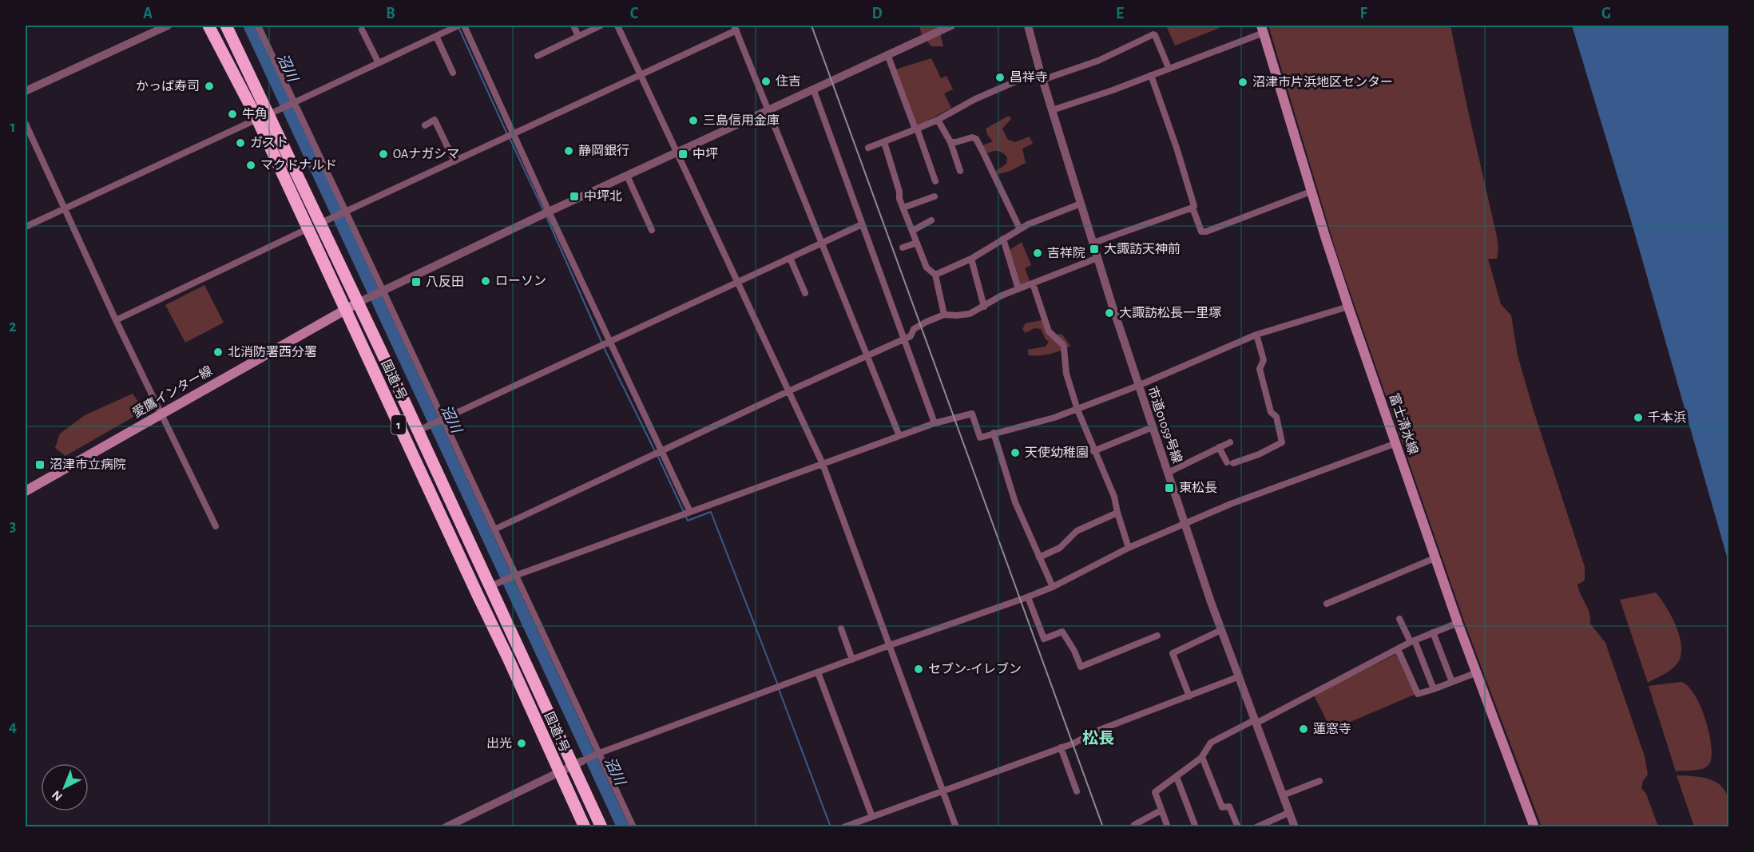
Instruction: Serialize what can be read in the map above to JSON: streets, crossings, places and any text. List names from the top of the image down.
{
  "streets": {
    "highway": ["国道1号", "1"],
    "main road": ["愛鷹インター線", "富士清水線"],
    "street": ["市道01059号線"]
  },
  "crossings": [
    ["国道1号", "愛鷹インター線"]
  ],
  "districts": ["松長"],
  "water": ["沼川"],
  "places": {
    "other": [
      "昌祥寺",
      "住吉",
      "沼津市片浜地区センター",
      "かっぱ寿司",
      "牛角",
      "三島信用金庫",
      "ガスト",
      "静岡銀行",
      "OAナガシマ",
      "マクドナルド",
      "吉祥院",
      "ローソン",
      "大諏訪松長一里塚",
      "北消防署西分署",
      "千本浜",
      "天使幼稚園",
      "セブン-イレブン",
      "蓮窓寺",
      "出光"
    ],
    "transit": [
      "中坪",
      "中坪北",
      "大諏訪天神前",
      "八反田",
      "沼津市立病院",
      "東松長"
    ]
  },
  "north": "bottom left",
  "grid": {
    "columns": [
      "A",
      "B",
      "C",
      "D",
      "E",
      "F",
      "G"
    ],
    "rows": [
      "1",
      "2",
      "3",
      "4"
    ]
  }
}
